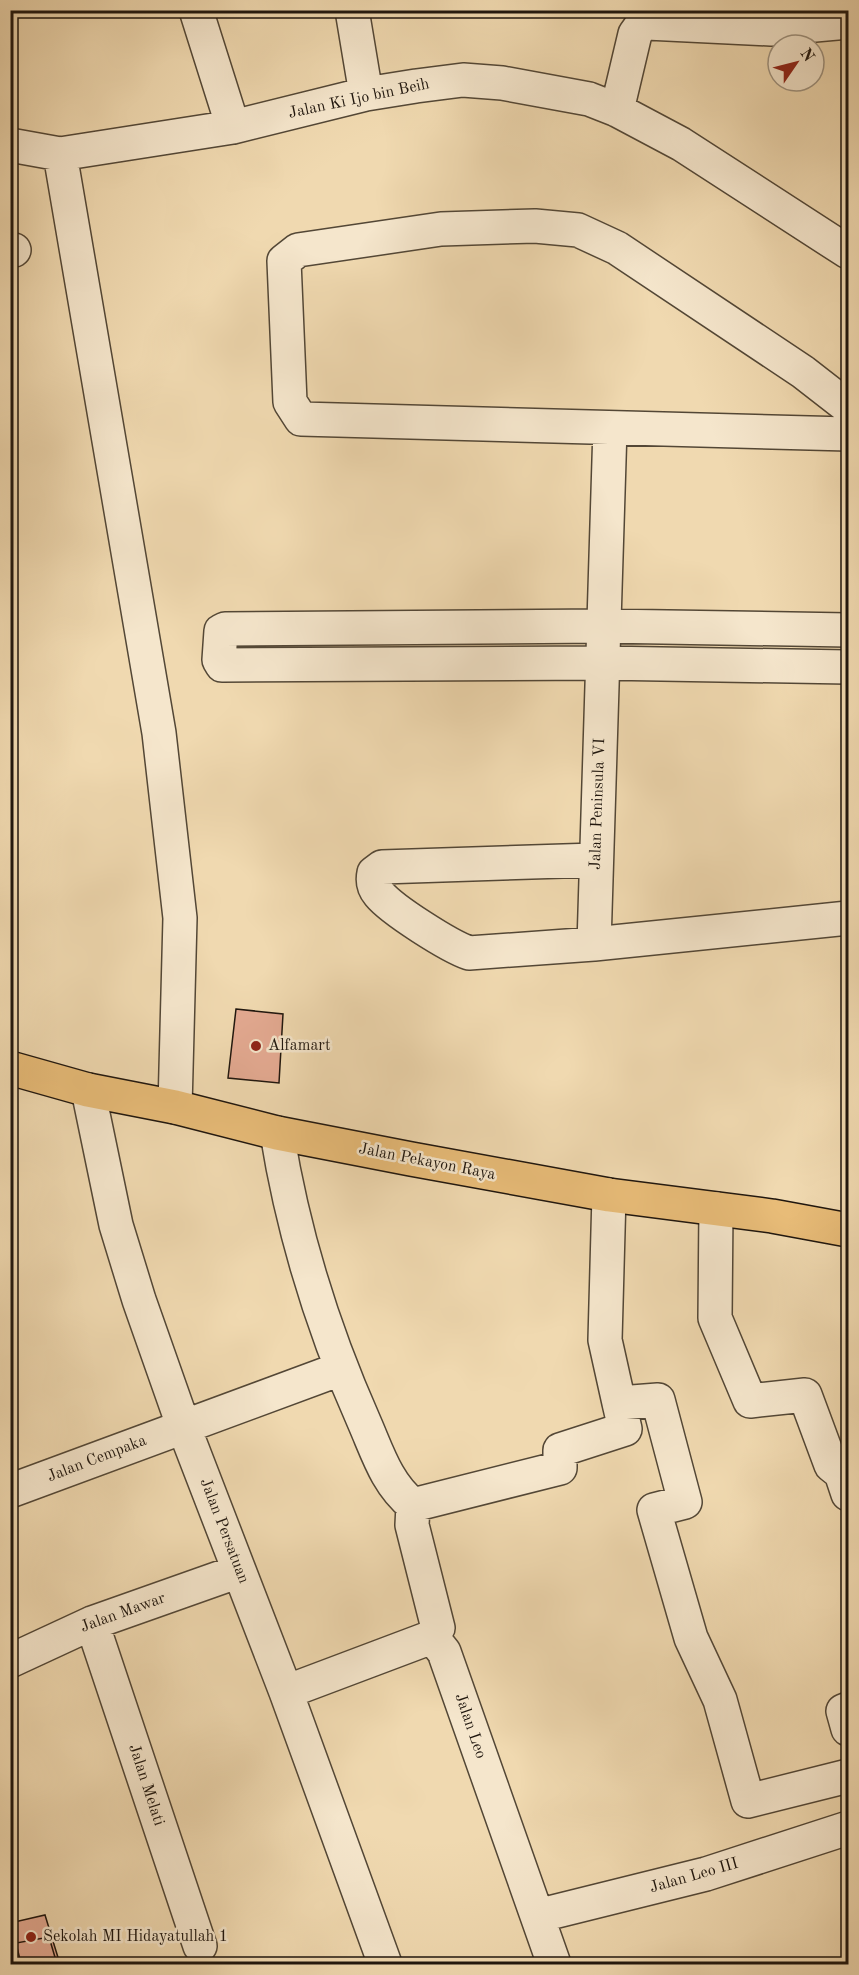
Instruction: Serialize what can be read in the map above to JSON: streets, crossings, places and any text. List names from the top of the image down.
{
  "streets": {
    "main road": ["Jalan Pekayon Raya"],
    "street": [
      "Jalan Ki Ijo bin Beih",
      "Jalan Peninsula VI",
      "Jalan Cempaka",
      "Jalan Persatuan",
      "Jalan Mawar",
      "Jalan Leo",
      "Jalan Melati",
      "Jalan Leo III"
    ]
  },
  "crossings": [
    ["Jalan Pekayon Raya", "Jalan Persatuan"],
    ["Jalan Cempaka", "Jalan Persatuan"],
    ["Jalan Persatuan", "Jalan Mawar"],
    ["Jalan Mawar", "Jalan Melati"],
    ["Jalan Leo", "Jalan Leo III"]
  ],
  "places": ["Alfamart", "Sekolah MI Hidayatullah 1"],
  "north": "top right"
}
